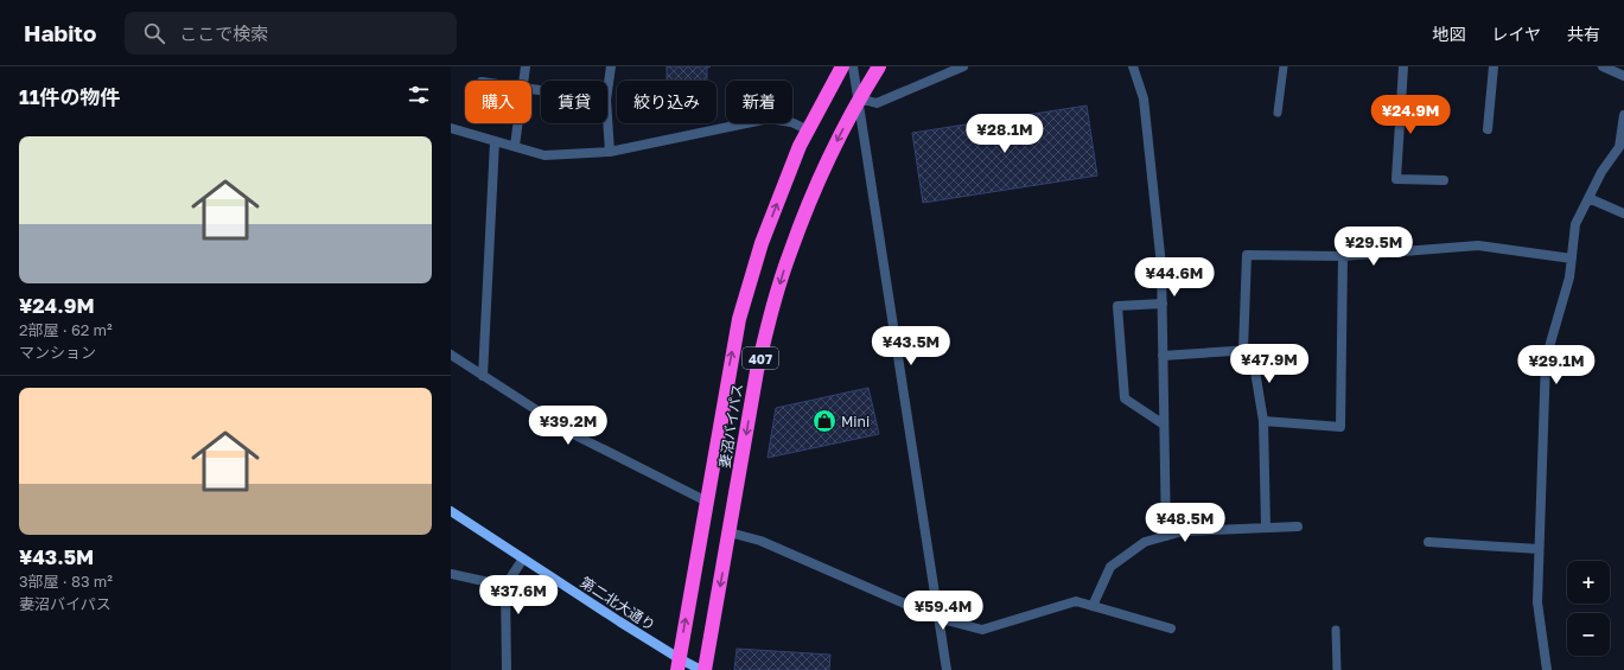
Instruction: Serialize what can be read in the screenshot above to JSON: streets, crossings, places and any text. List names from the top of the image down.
{
  "streets": {
    "highway": ["407", "妻沼バイパス"],
    "street": ["第二北大通り"]
  },
  "crossings": [
    ["妻沼バイパス", "第二北大通り"]
  ],
  "places": {
    "shop": ["Mini"]
  },
  "page": {
    "header": "Habito",
    "search": "ここで検索",
    "nav": ["地図", "レイヤ", "共有"],
    "heading": "11件の物件",
    "chip": [
      "購入",
      "賃貸",
      "絞り込み",
      "新着"
    ],
    "price": [
      "¥24.9M",
      "¥28.1M",
      "¥29.5M",
      "¥44.6M",
      "¥43.5M",
      "¥47.9M",
      "¥29.1M",
      "¥39.2M",
      "¥48.5M",
      "¥37.6M",
      "¥59.4M"
    ],
    "list": [
      {
        "name": "¥24.9M",
        "note": "2部屋 · 62 m² · マンション"
      },
      {
        "name": "¥43.5M",
        "note": "3部屋 · 83 m² · 妻沼バイパス"
      }
    ],
    "map_buttons": ["+", "−"]
  }
}
